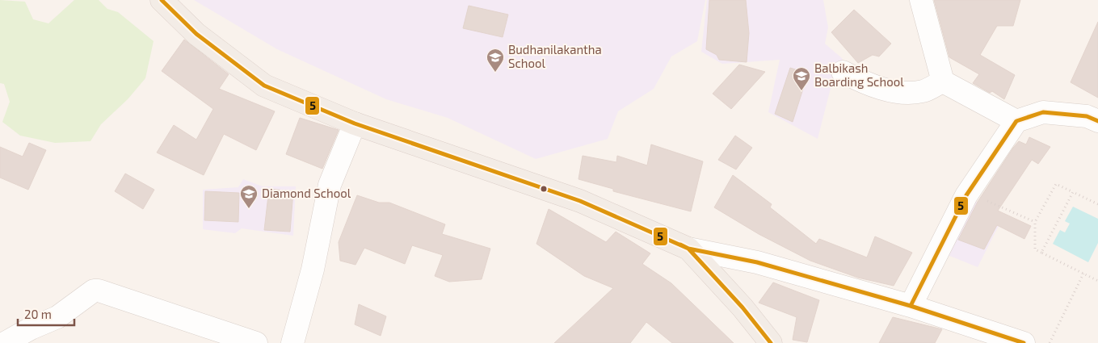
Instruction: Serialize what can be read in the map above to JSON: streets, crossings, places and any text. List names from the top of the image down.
{
  "places": {
    "school or university": ["Budhanilakantha School", "Balbikash Boarding School", "Diamond School"]
  },
  "lines": ["transit line 5"],
  "scale_bar": "20 m"
}
